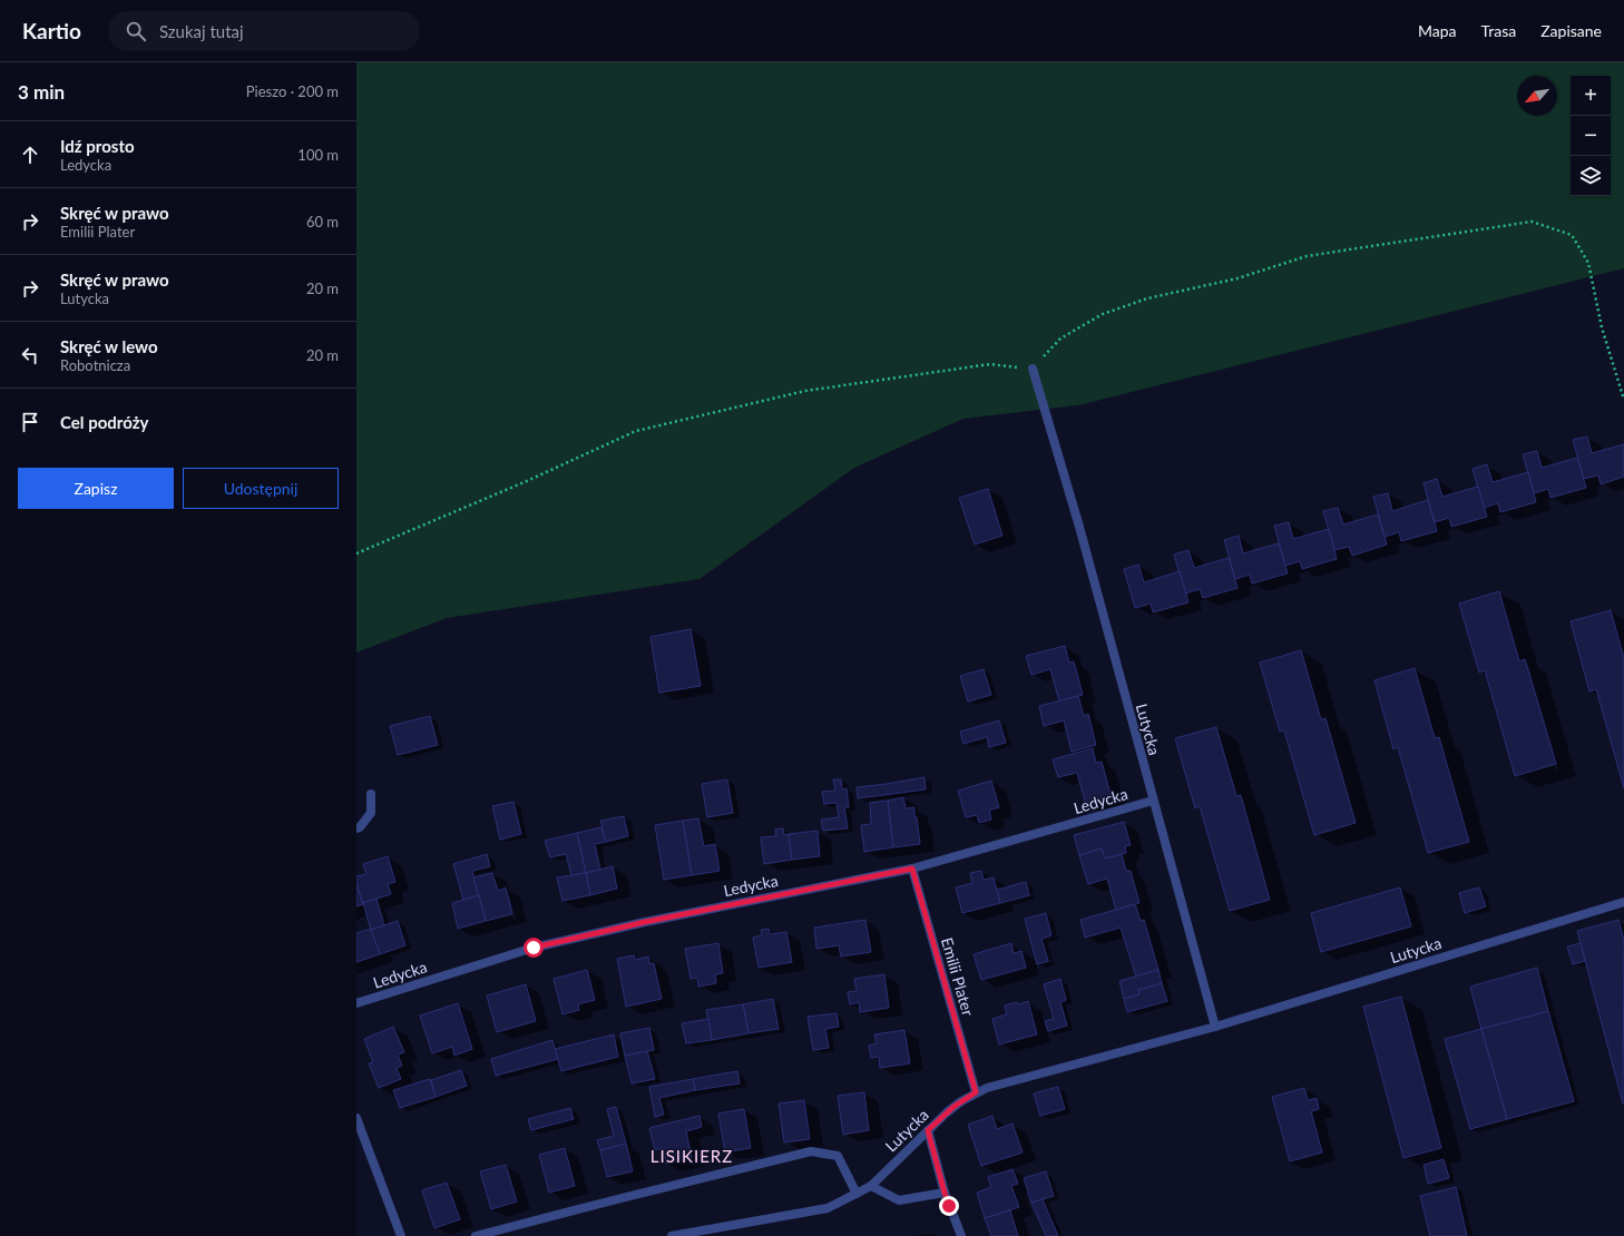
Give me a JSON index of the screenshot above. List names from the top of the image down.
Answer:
{
  "streets": {
    "street": ["Lutycka", "Ledycka", "Emilii Plater"]
  },
  "crossings": [
    ["Lutycka", "Ledycka"],
    ["Lutycka", "Emilii Plater"],
    ["Ledycka", "Emilii Plater"]
  ],
  "districts": ["LISIKIERZ"],
  "north": "bottom left",
  "page": {
    "header": "Kartio",
    "search": "Szukaj tutaj",
    "nav": ["Mapa", "Trasa", "Zapisane"],
    "heading": ["3 min", "Pieszo · 200 m"],
    "map_buttons": ["+", "−"],
    "list": [
      ["Idź prosto", "Ledycka", "100 m"],
      ["Skręć w prawo", "Emilii Plater", "60 m"],
      ["Skręć w prawo", "Lutycka", "20 m"],
      ["Skręć w lewo", "Robotnicza", "20 m"],
      "Cel podróży"
    ],
    "buttons": ["Zapisz", "Udostępnij"]
  }
}
